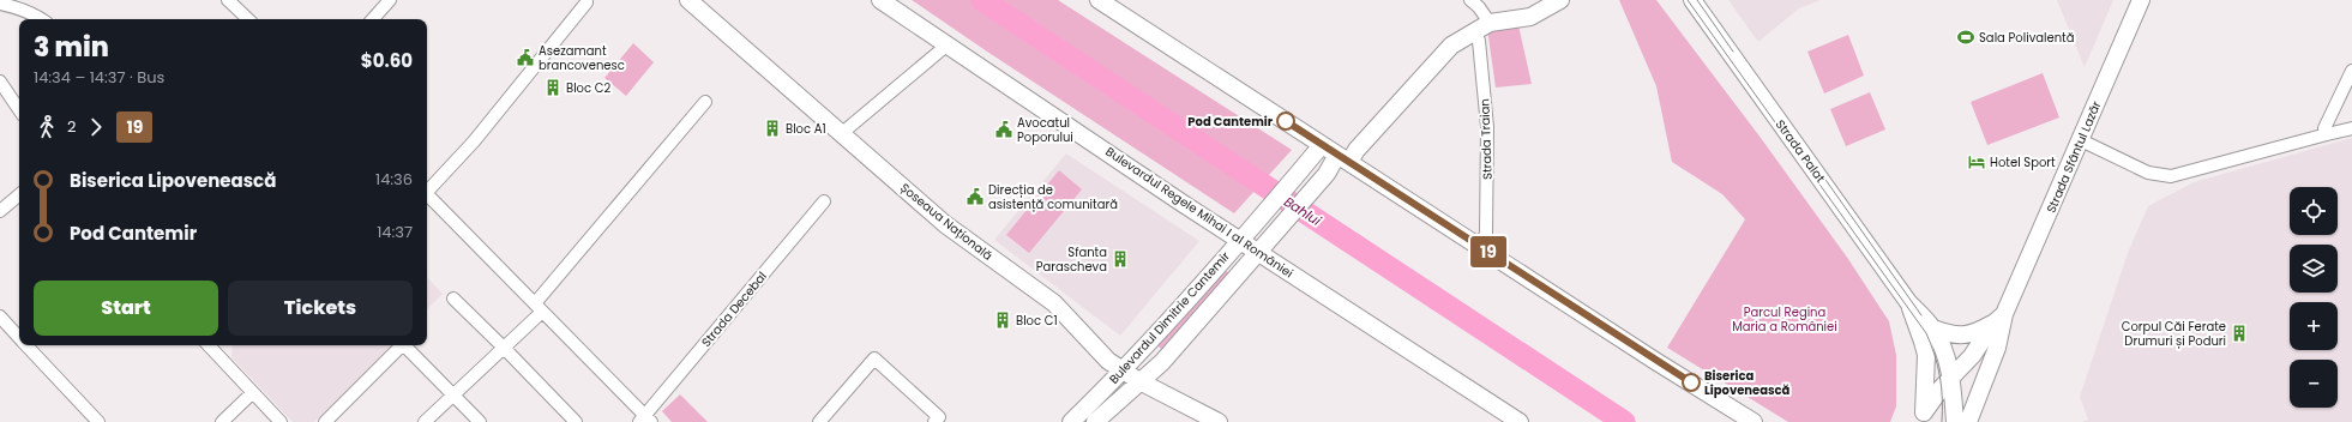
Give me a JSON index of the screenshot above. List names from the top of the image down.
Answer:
{
  "streets": {
    "main road": [
      "Strada Palat",
      "Strada Sfântul Lazăr",
      "Bulevardul Regele Mihai I al României",
      "Șoseaua Națională",
      "Bulevardul Dimitrie Cantemir"
    ],
    "street": ["Strada Traian", "Strada Decebal"]
  },
  "crossings": [
    ["Strada Traian", "Bulevardul Dimitrie Cantemir"],
    ["Strada Palat", "Strada Sfântul Lazăr"],
    ["Bulevardul Regele Mihai I al României", "Bulevardul Dimitrie Cantemir"],
    ["Șoseaua Națională", "Bulevardul Dimitrie Cantemir"]
  ],
  "water": ["Bahlui"],
  "parks": ["Parcul Regina Maria a României"],
  "places": {
    "sports": ["Sala Polivalentă"],
    "public building": ["Asezamant brancovenesc", "Avocatul Poporului", "Direcția de asistență comunitară"],
    "building": [
      "Bloc C2",
      "Bloc A1",
      "Sfanta Parascheva",
      "Bloc C1",
      "Corpul Căi Ferate Drumuri și Poduri"
    ],
    "other": ["Pod Cantemir", "Biserica Lipovenească"],
    "hotel": ["Hotel Sport"]
  },
  "lines": ["bus line 19"],
  "page": {
    "on_map": "19",
    "heading": ["3 min", "14:34 – 14:37 · Bus", "$0.60"],
    "legs": ["2", "19"],
    "list": [
      {
        "name": "Biserica Lipovenească",
        "value": "14:36"
      },
      {
        "name": "Pod Cantemir",
        "value": "14:37"
      }
    ],
    "map_buttons": ["+", "−"],
    "buttons": ["Start", "Tickets"]
  }
}
